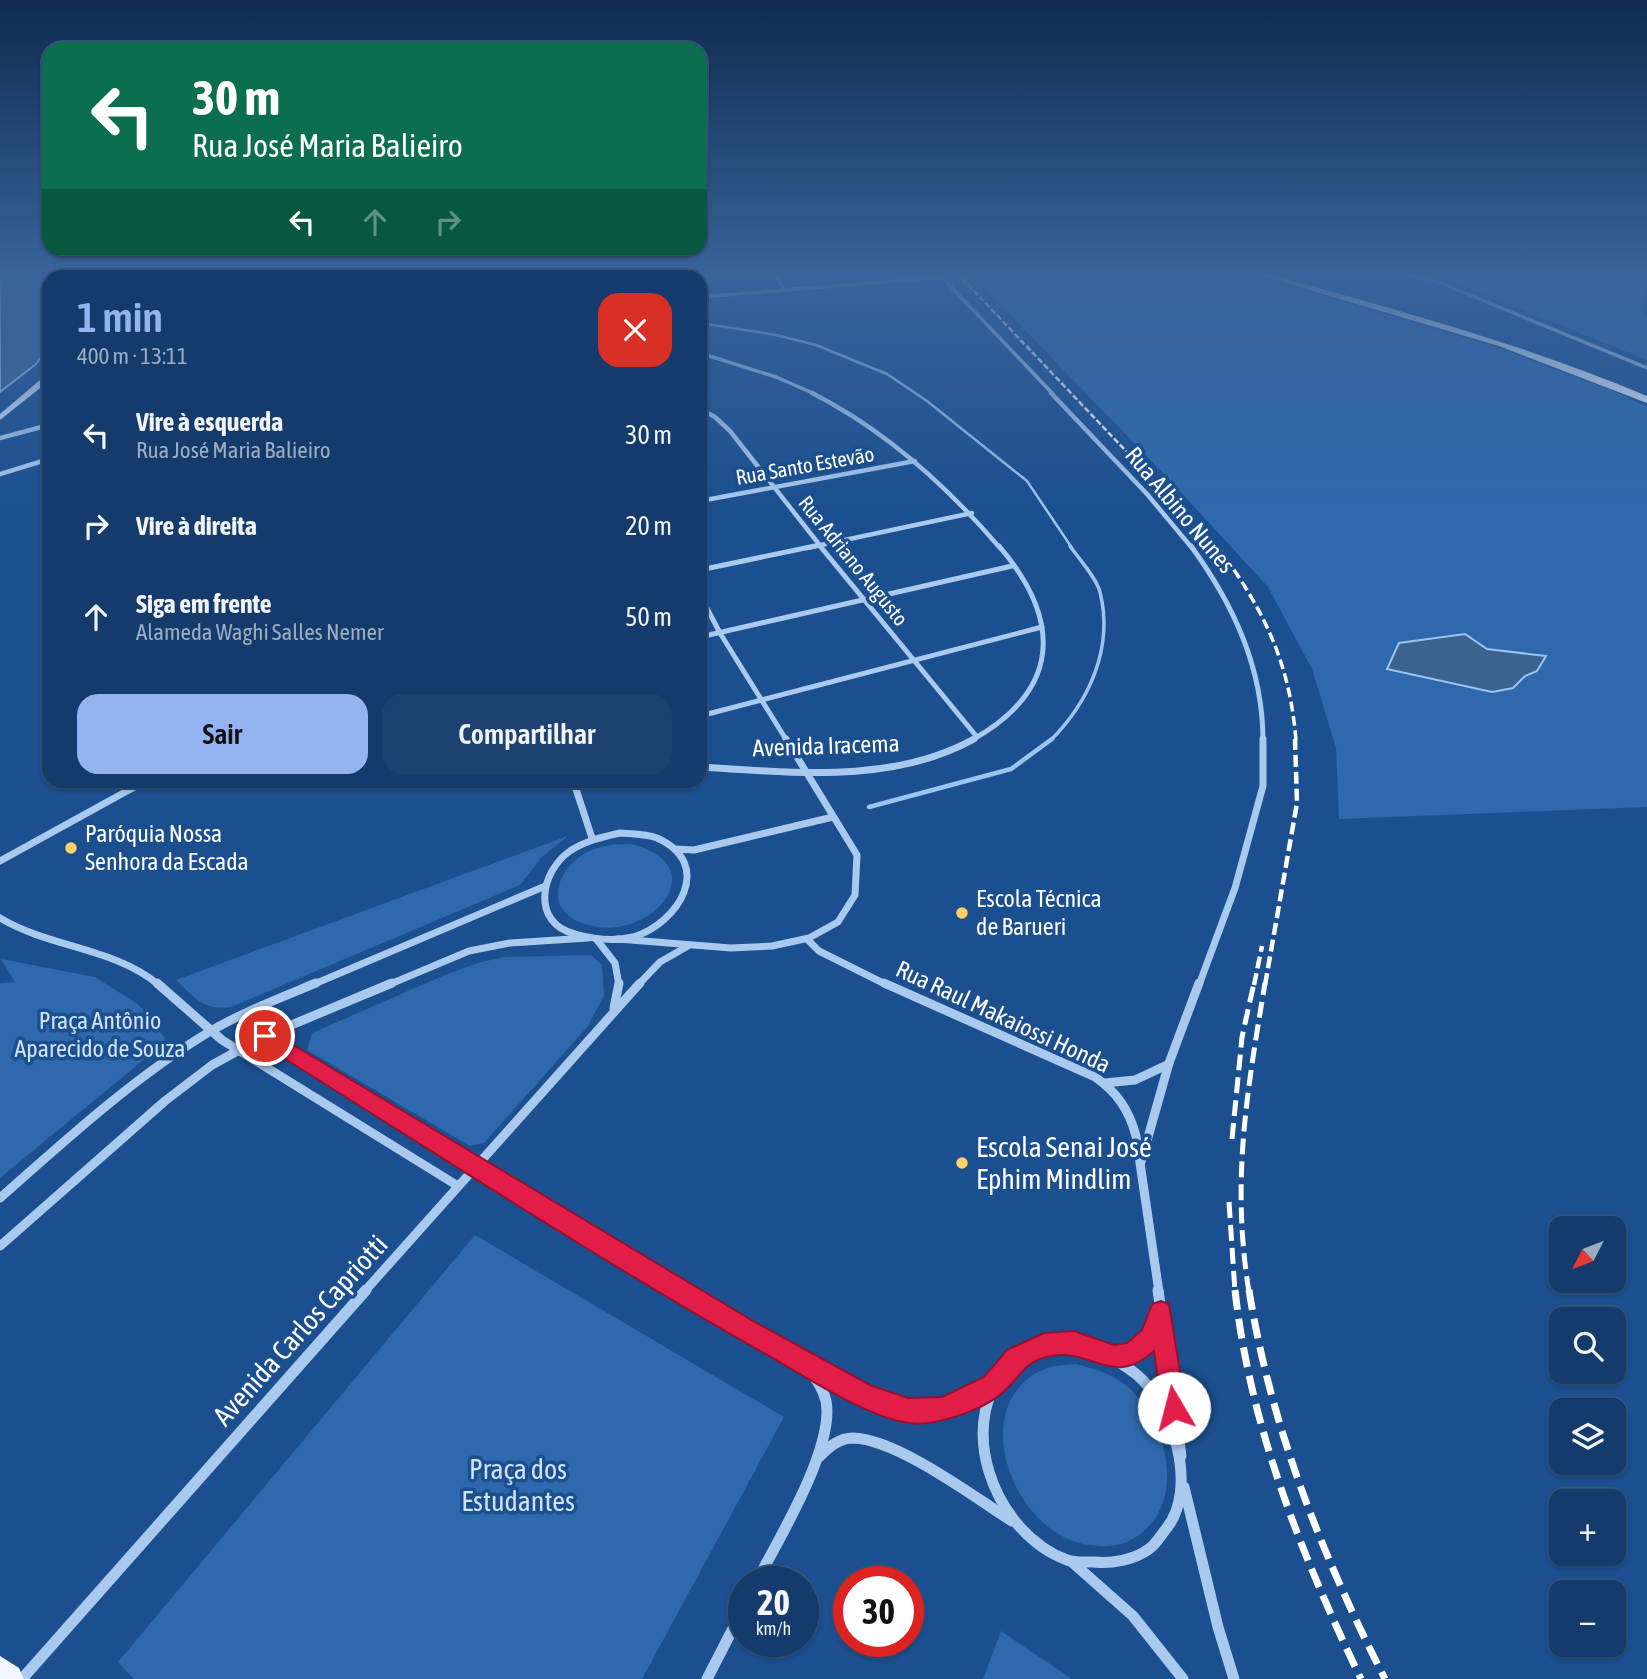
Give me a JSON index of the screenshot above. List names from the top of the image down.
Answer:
{
  "streets": {
    "street": [
      "Rua Santo Estevão",
      "Rua Albino Nunes",
      "Rua Adriano Augusto",
      "Avenida Iracema",
      "Rua Raul Makaiossi Honda",
      "Avenida Carlos Capriotti"
    ]
  },
  "crossings": [
    ["Rua Santo Estevão", "Rua Adriano Augusto"],
    ["Rua Santo Estevão", "Avenida Iracema"],
    ["Rua Albino Nunes", "Rua Raul Makaiossi Honda"],
    ["Rua Adriano Augusto", "Avenida Iracema"]
  ],
  "parks": ["Praça Antônio Aparecido de Souza", "Praça dos Estudantes"],
  "places": ["Paróquia Nossa Senhora da Escada", "Escola Técnica de Barueri", "Escola Senai José Ephim Mindlim"],
  "north": "bottom left",
  "page": {
    "turn": ["30 m", "Rua José Maria Balieiro"],
    "heading": ["1 min", "400 m · 13:11"],
    "list": [
      {
        "name": "Vire à esquerda",
        "note": "Rua José Maria Balieiro",
        "value": "30 m"
      },
      {
        "name": "Vire à direita",
        "value": "20 m"
      },
      {
        "name": "Siga em frente",
        "note": "Alameda Waghi Salles Nemer",
        "value": "50 m"
      }
    ],
    "buttons": ["Sair", "Compartilhar"],
    "map_buttons": ["+", "−"],
    "speed": "20 km/h",
    "limit": "30"
  }
}
